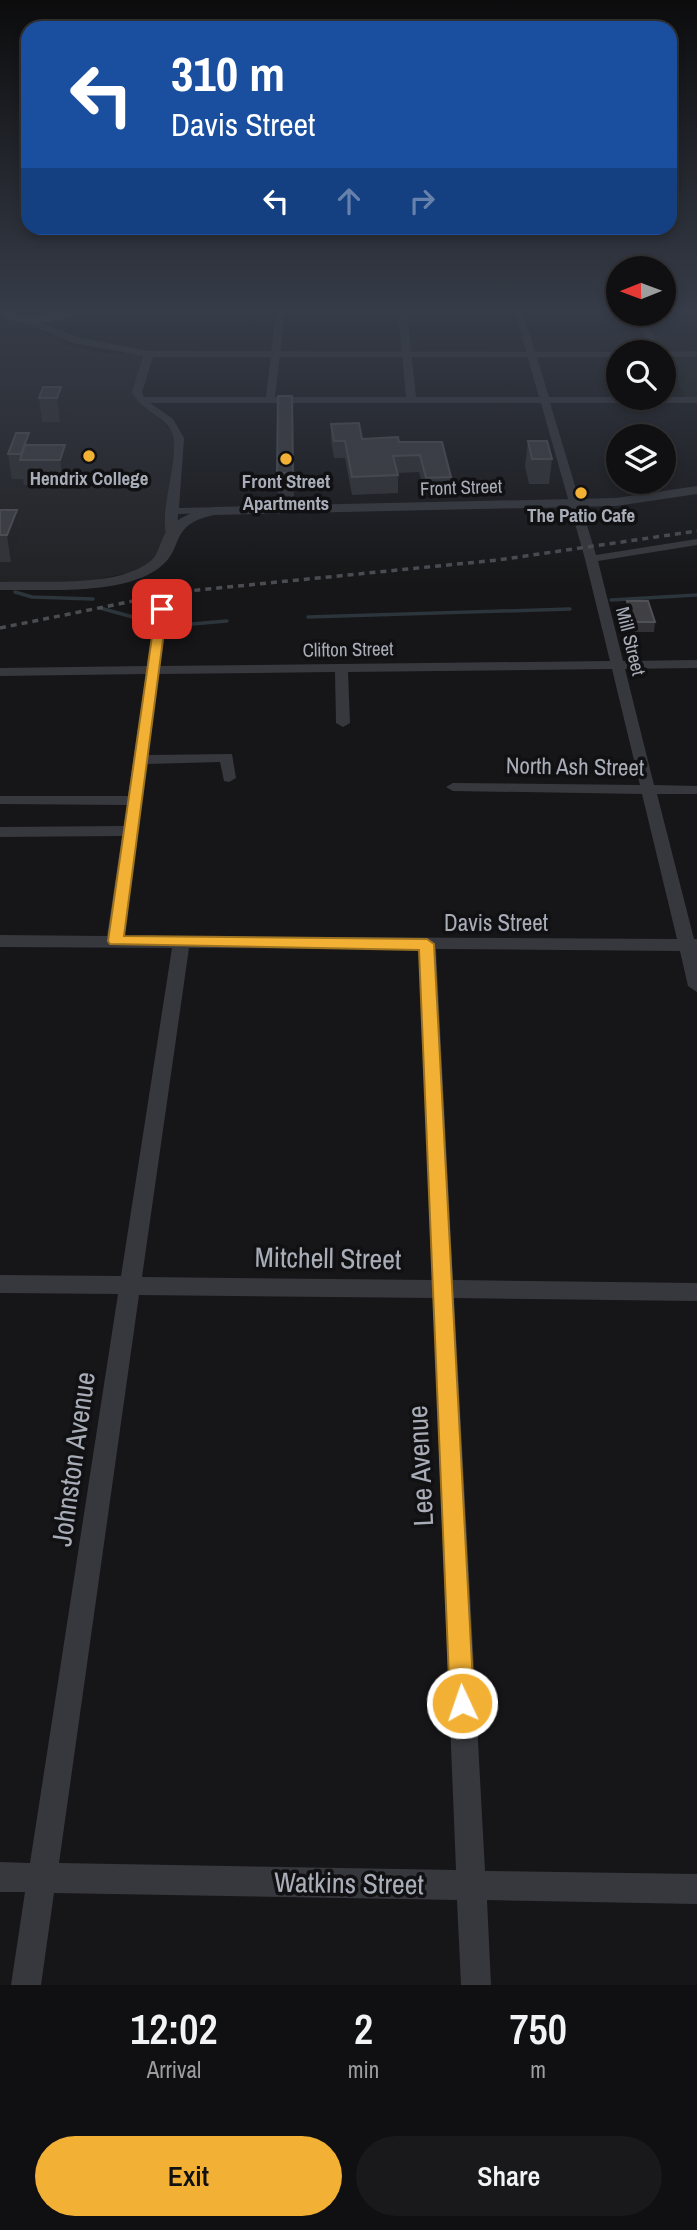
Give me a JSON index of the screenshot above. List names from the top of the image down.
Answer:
{
  "streets": {
    "street": [
      "Front Street",
      "Mill Street",
      "Clifton Street",
      "North Ash Street",
      "Davis Street",
      "Mitchell Street",
      "Johnston Avenue",
      "Lee Avenue",
      "Watkins Street"
    ]
  },
  "crossings": [
    ["Front Street", "Mill Street"],
    ["Mill Street", "Clifton Street"],
    ["Mill Street", "North Ash Street"],
    ["Mill Street", "Davis Street"],
    ["Davis Street", "Johnston Avenue"],
    ["Davis Street", "Lee Avenue"],
    ["Mitchell Street", "Johnston Avenue"],
    ["Mitchell Street", "Lee Avenue"],
    ["Johnston Avenue", "Watkins Street"],
    ["Lee Avenue", "Watkins Street"]
  ],
  "places": ["Hendrix College", "Front Street Apartments", "The Patio Cafe"],
  "north": "left",
  "page": {
    "turn": ["310 m", "Davis Street"],
    "eta": [
      "12:02",
      "Arrival",
      "2",
      "min",
      "750",
      "m"
    ],
    "buttons": ["Exit", "Share"]
  }
}
